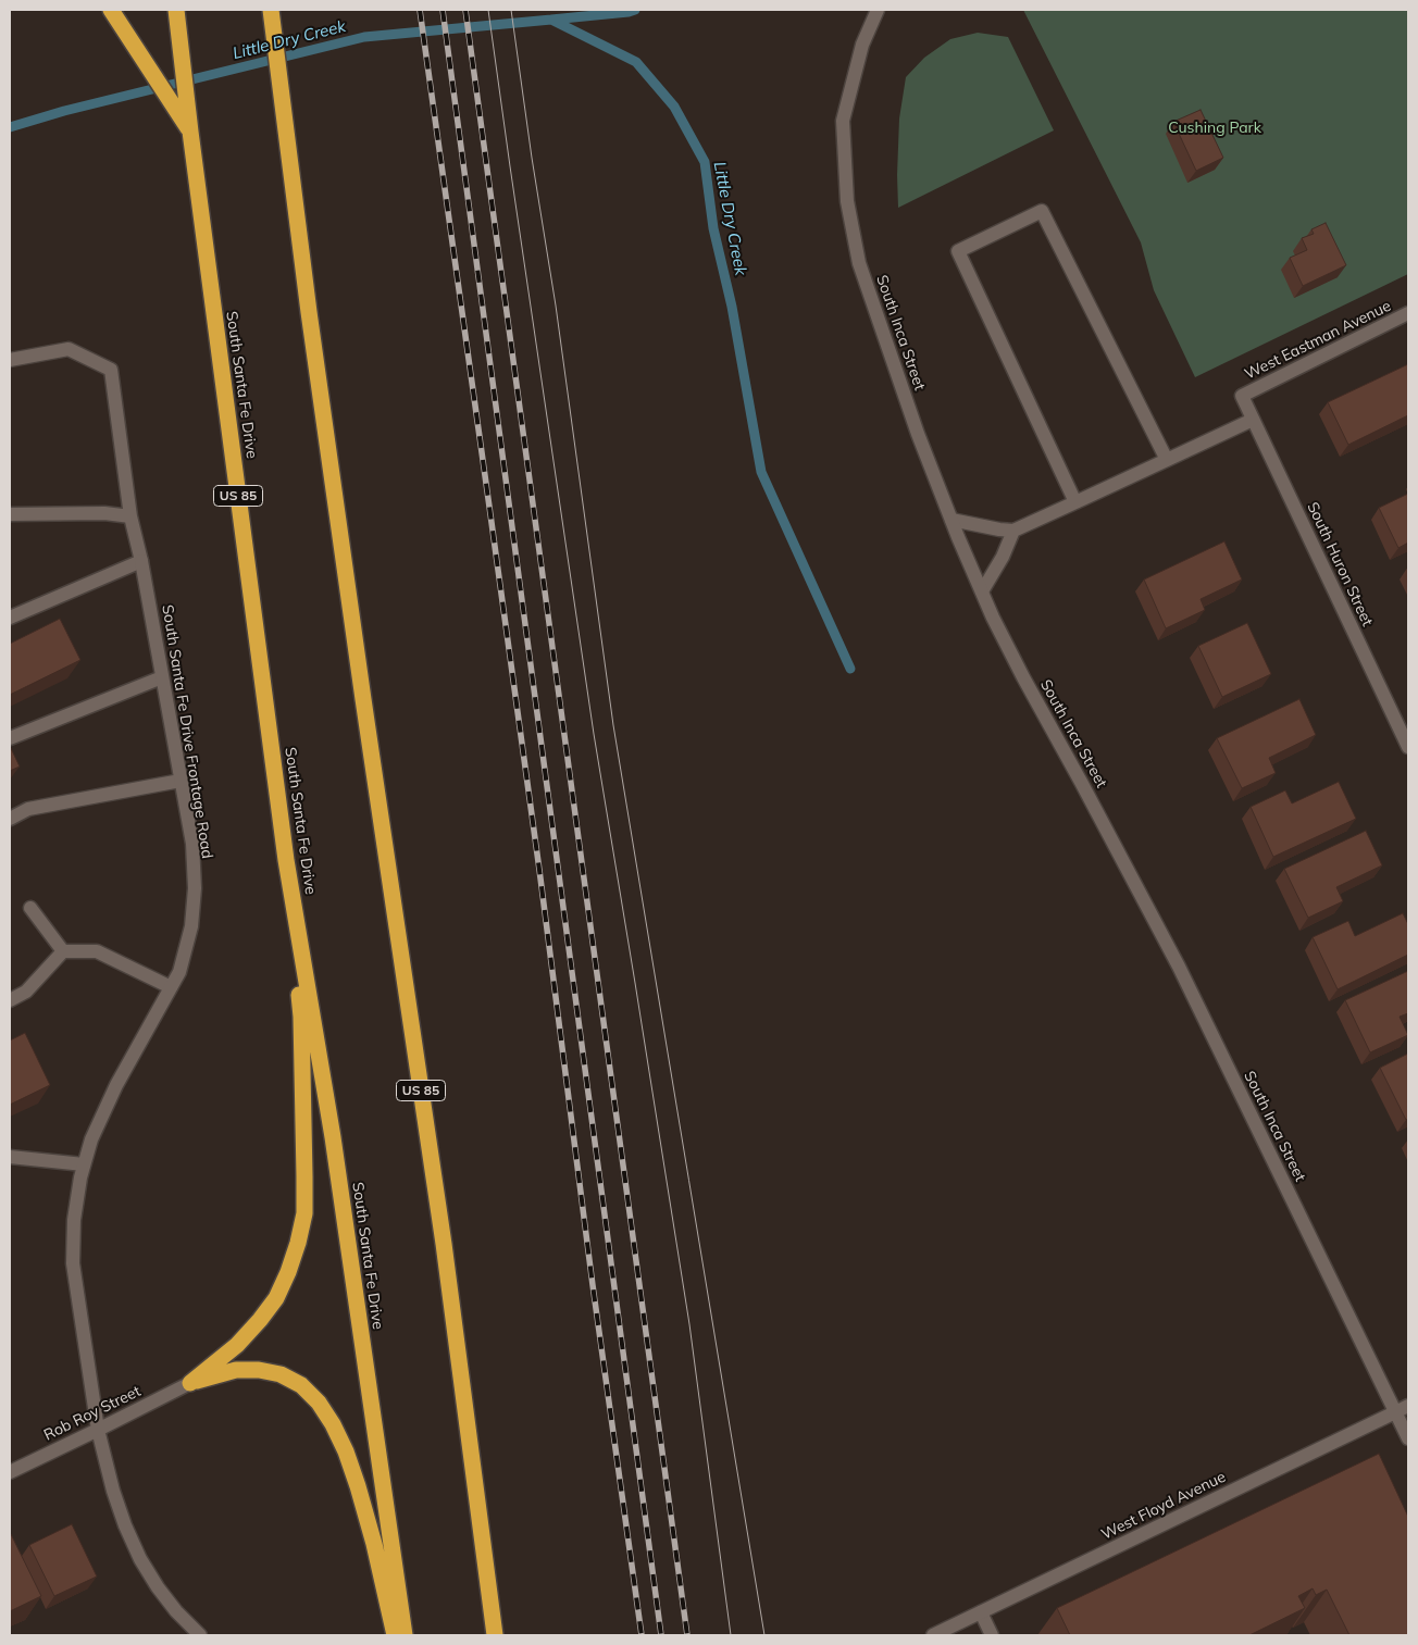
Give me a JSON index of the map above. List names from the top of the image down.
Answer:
{
  "streets": {
    "highway": ["South Santa Fe Drive", "US 85"],
    "street": [
      "South Inca Street",
      "West Eastman Avenue",
      "South Huron Street",
      "South Santa Fe Drive Frontage Road",
      "Rob Roy Street",
      "West Floyd Avenue"
    ]
  },
  "crossings": [
    ["South Inca Street", "West Floyd Avenue"],
    ["West Eastman Avenue", "South Huron Street"],
    ["South Santa Fe Drive Frontage Road", "Rob Roy Street"]
  ],
  "water": ["Little Dry Creek"],
  "parks": ["Cushing Park"]
}
